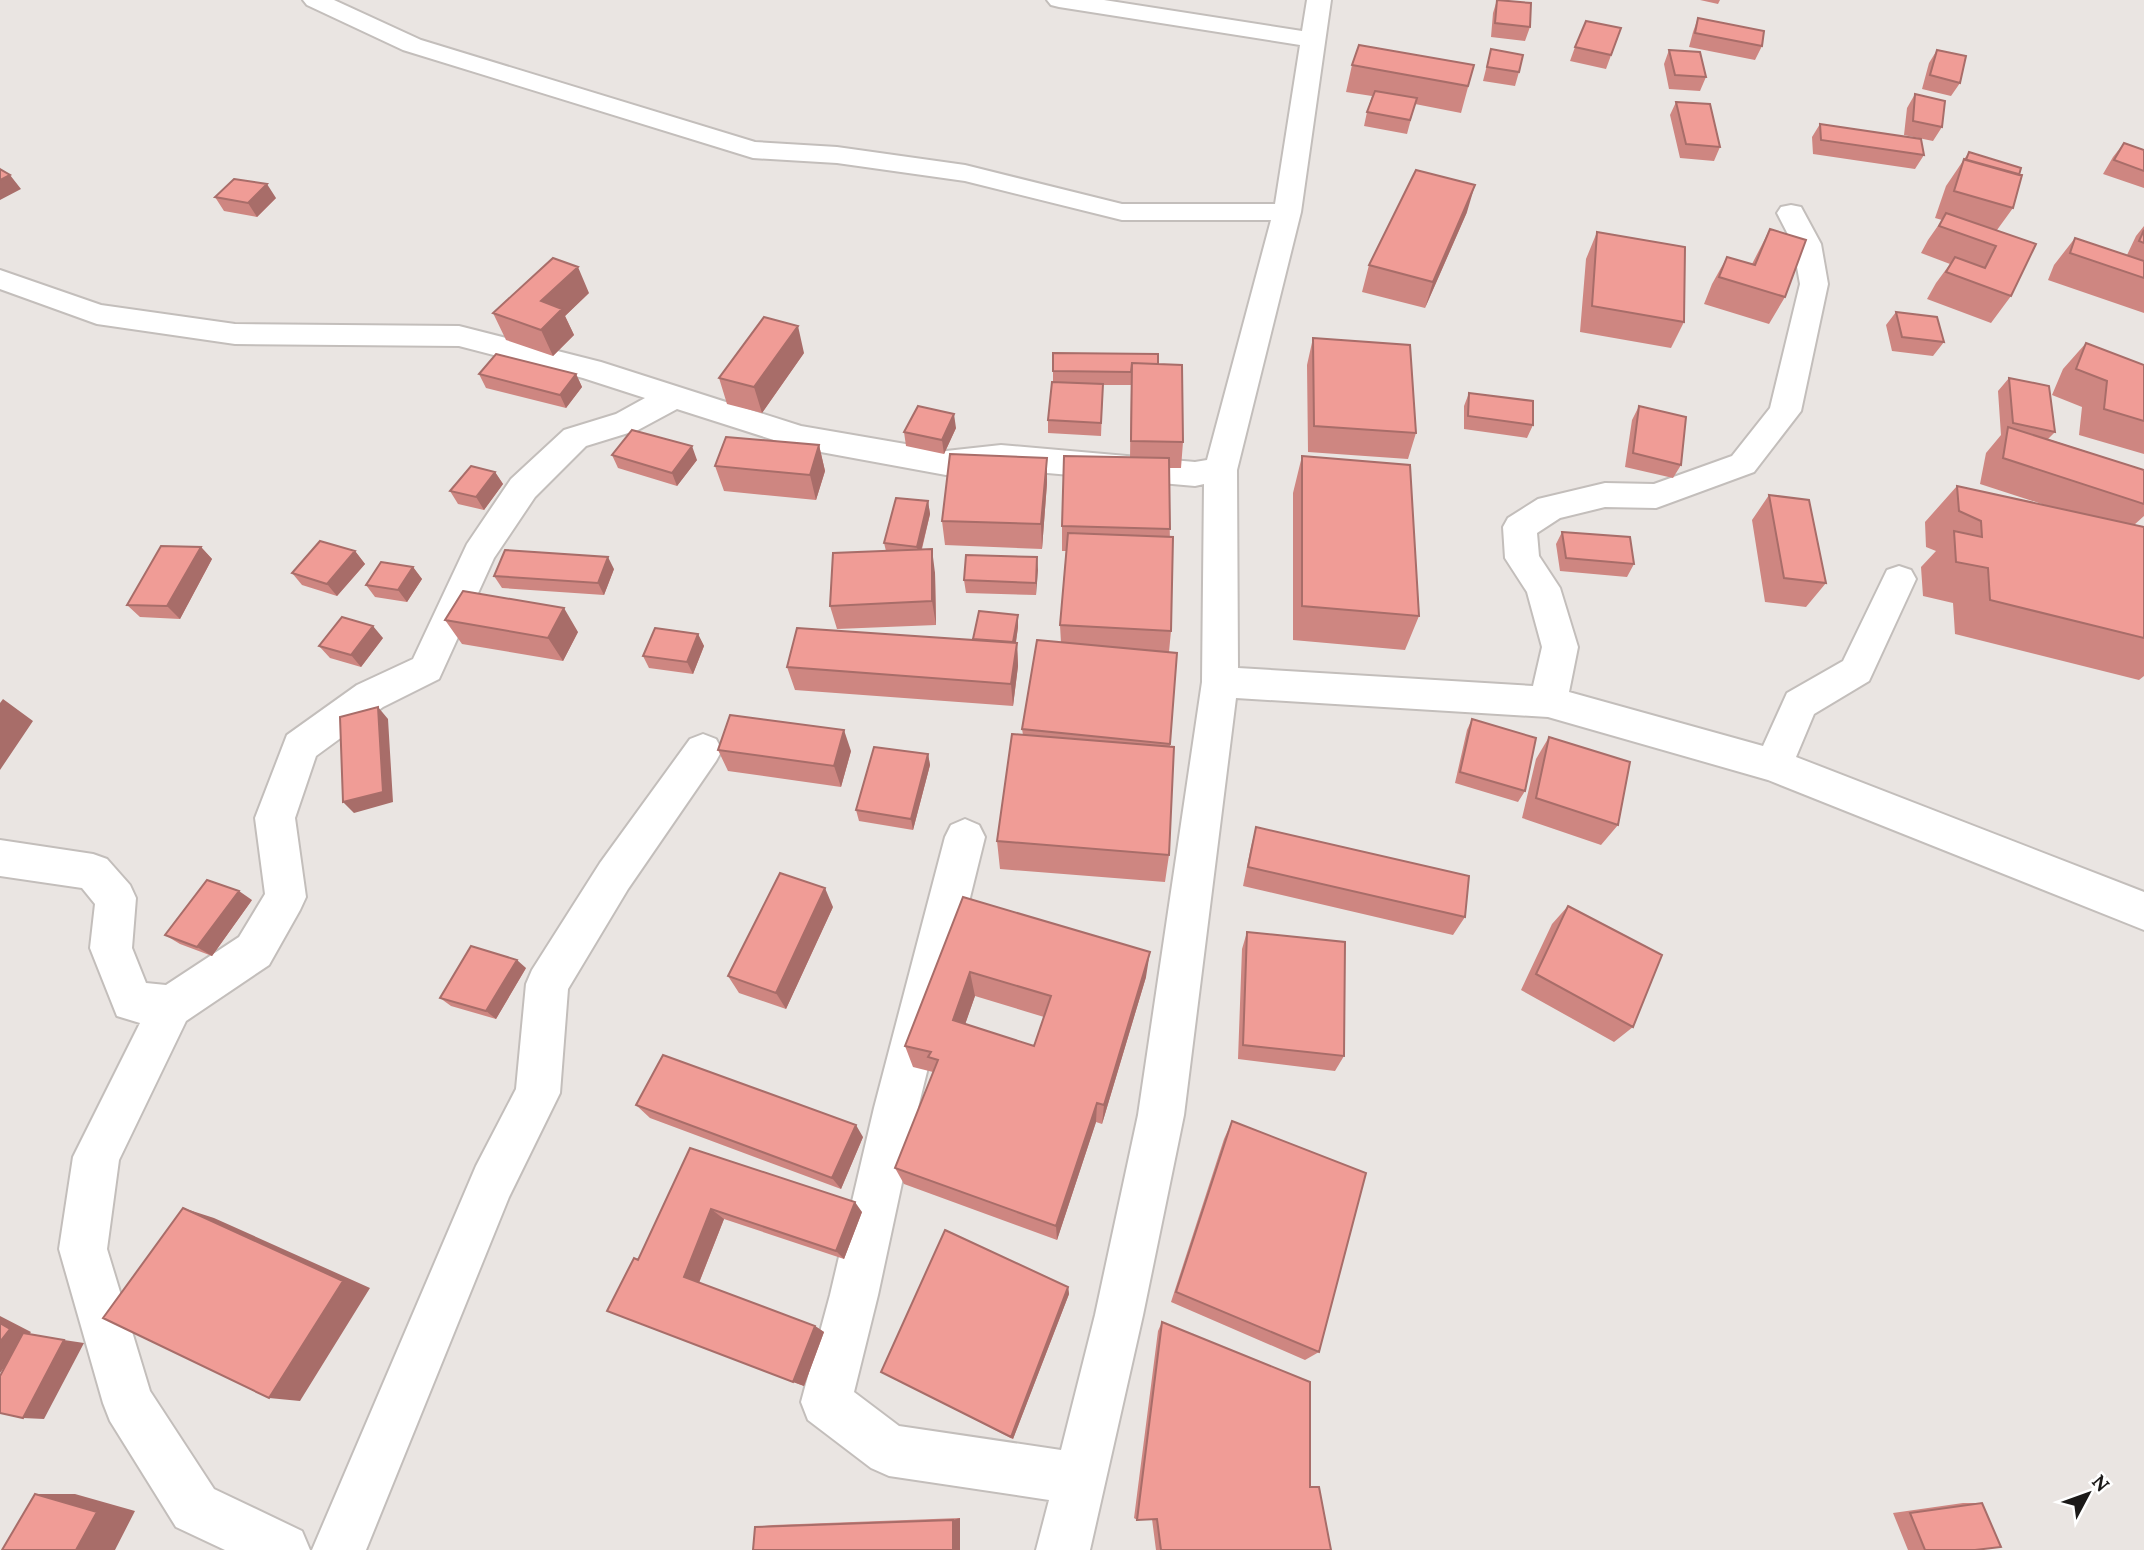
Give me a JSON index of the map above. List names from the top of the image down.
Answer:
{
  "north": "top right"
}
